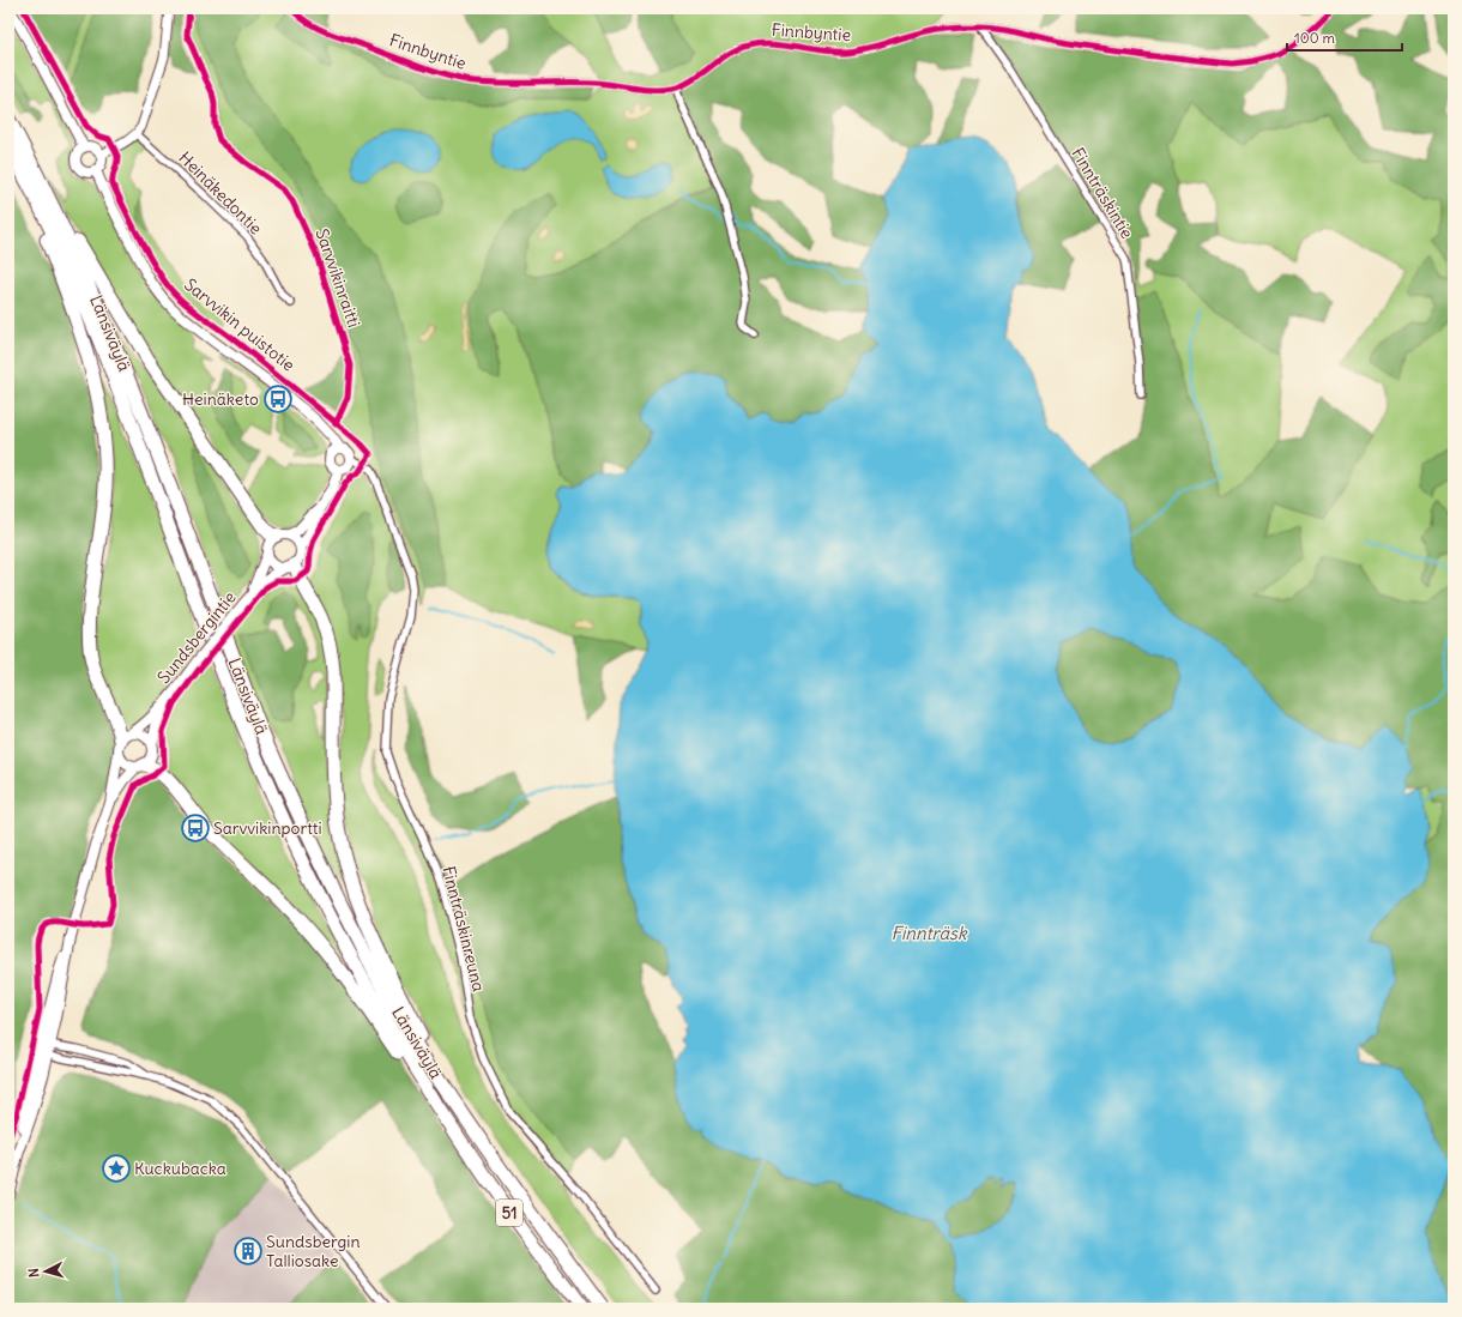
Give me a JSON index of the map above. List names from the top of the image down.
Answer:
{
  "streets": {
    "highway": ["Länsiväylä", "51"],
    "main road": ["Sarvvikin puistotie", "Sundsbergintie"],
    "street": [
      "Finnbyntie",
      "Heinäkedontie",
      "Finnträskintie",
      "Finnträskinreuna"
    ],
    "cycle path": ["Sarvvikinraitti"]
  },
  "crossings": [
    ["Finnbyntie", "Finnträskintie"],
    ["Sarvvikin puistotie", "Finnträskinreuna"]
  ],
  "water": ["Finnträsk"],
  "places": {
    "bus stop": ["Heinäketo", "Sarvvikinportti"],
    "place": ["Kuckubacka"],
    "building": ["Sundsbergin Talliosake"]
  },
  "scale_bar": "100 m",
  "north": "left"
}
